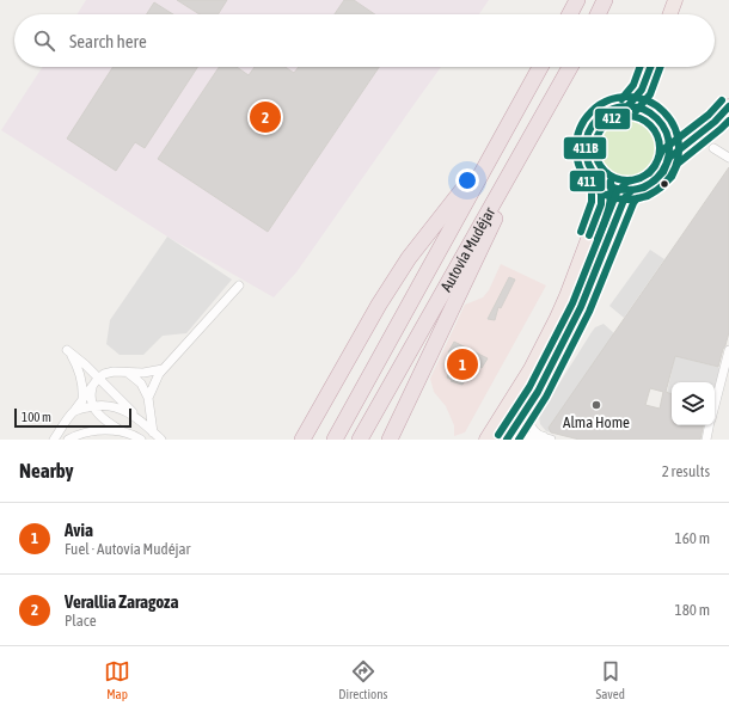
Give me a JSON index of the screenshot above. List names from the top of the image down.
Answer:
{
  "streets": {
    "highway": ["Autovía Mudéjar"]
  },
  "places": ["Alma Home"],
  "lines": ["transit line 411B", "transit line 411", "transit line 412"],
  "scale_bar": "100 m",
  "page": {
    "search": "Search here",
    "pins": ["2", "1"],
    "scale": "100 m",
    "heading": ["Nearby", "2 results"],
    "list": [
      {
        "mark": "1",
        "name": "Avia",
        "note": "Fuel · Autovía Mudéjar",
        "value": "160 m"
      },
      {
        "mark": "2",
        "name": "Verallia Zaragoza",
        "note": "Place",
        "value": "180 m"
      }
    ],
    "nav": ["Map", "Directions", "Saved"]
  }
}
